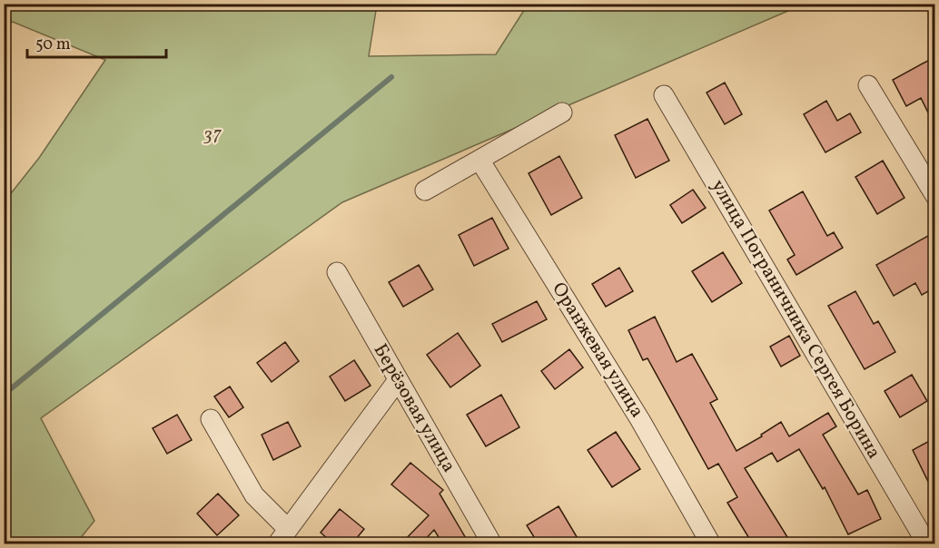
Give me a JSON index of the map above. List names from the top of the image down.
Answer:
{
  "streets": {
    "street": ["улица Пограничника Сергея Борина", "Оранжевая улица", "Берёзовая улица"]
  },
  "parks": ["37"],
  "scale_bar": "50 m"
}
